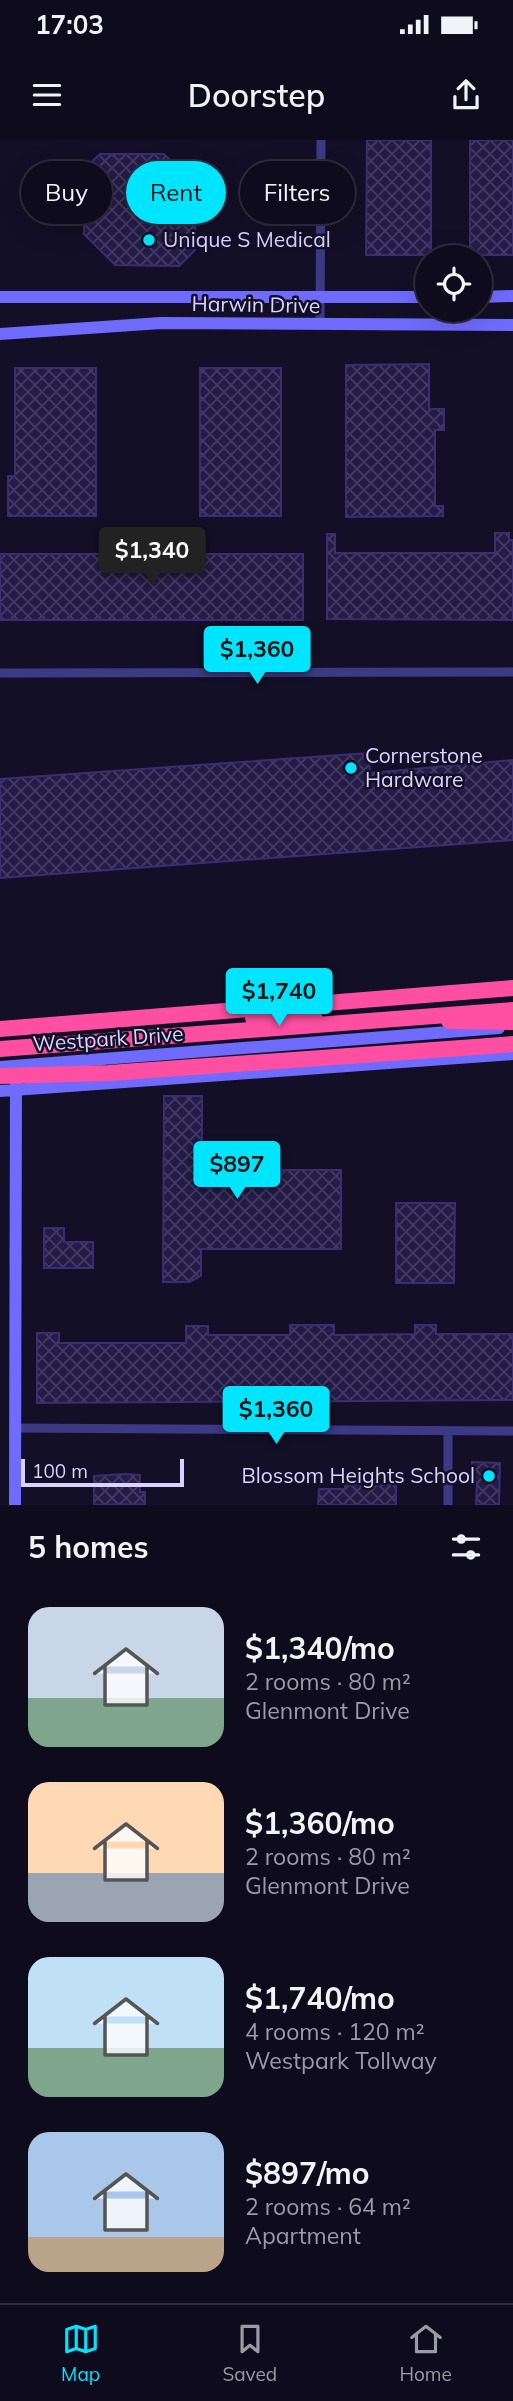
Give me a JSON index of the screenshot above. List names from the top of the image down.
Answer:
{
  "streets": {
    "main road": ["Harwin Drive", "Westpark Drive"]
  },
  "places": ["Unique S Medical", "Cornerstone Hardware", "Blossom Heights School"],
  "scale_bar": "100 m",
  "page": {
    "status": "17:03",
    "header": "Doorstep",
    "chip": ["Buy", "Rent", "Filters"],
    "price": [
      "$1,340",
      "$1,360",
      "$1,740",
      "$897",
      "$1,360"
    ],
    "scale": "100 m",
    "heading": "5 homes",
    "list": [
      {
        "name": "$1,340/mo",
        "note": "2 rooms · 80 m² · Glenmont Drive"
      },
      {
        "name": "$1,360/mo",
        "note": "2 rooms · 80 m² · Glenmont Drive"
      },
      {
        "name": "$1,740/mo",
        "note": "4 rooms · 120 m² · Westpark Tollway"
      },
      {
        "name": "$897/mo",
        "note": "2 rooms · 64 m² · Apartment"
      }
    ],
    "tabs": ["Map", "Saved", "Home"]
  }
}
